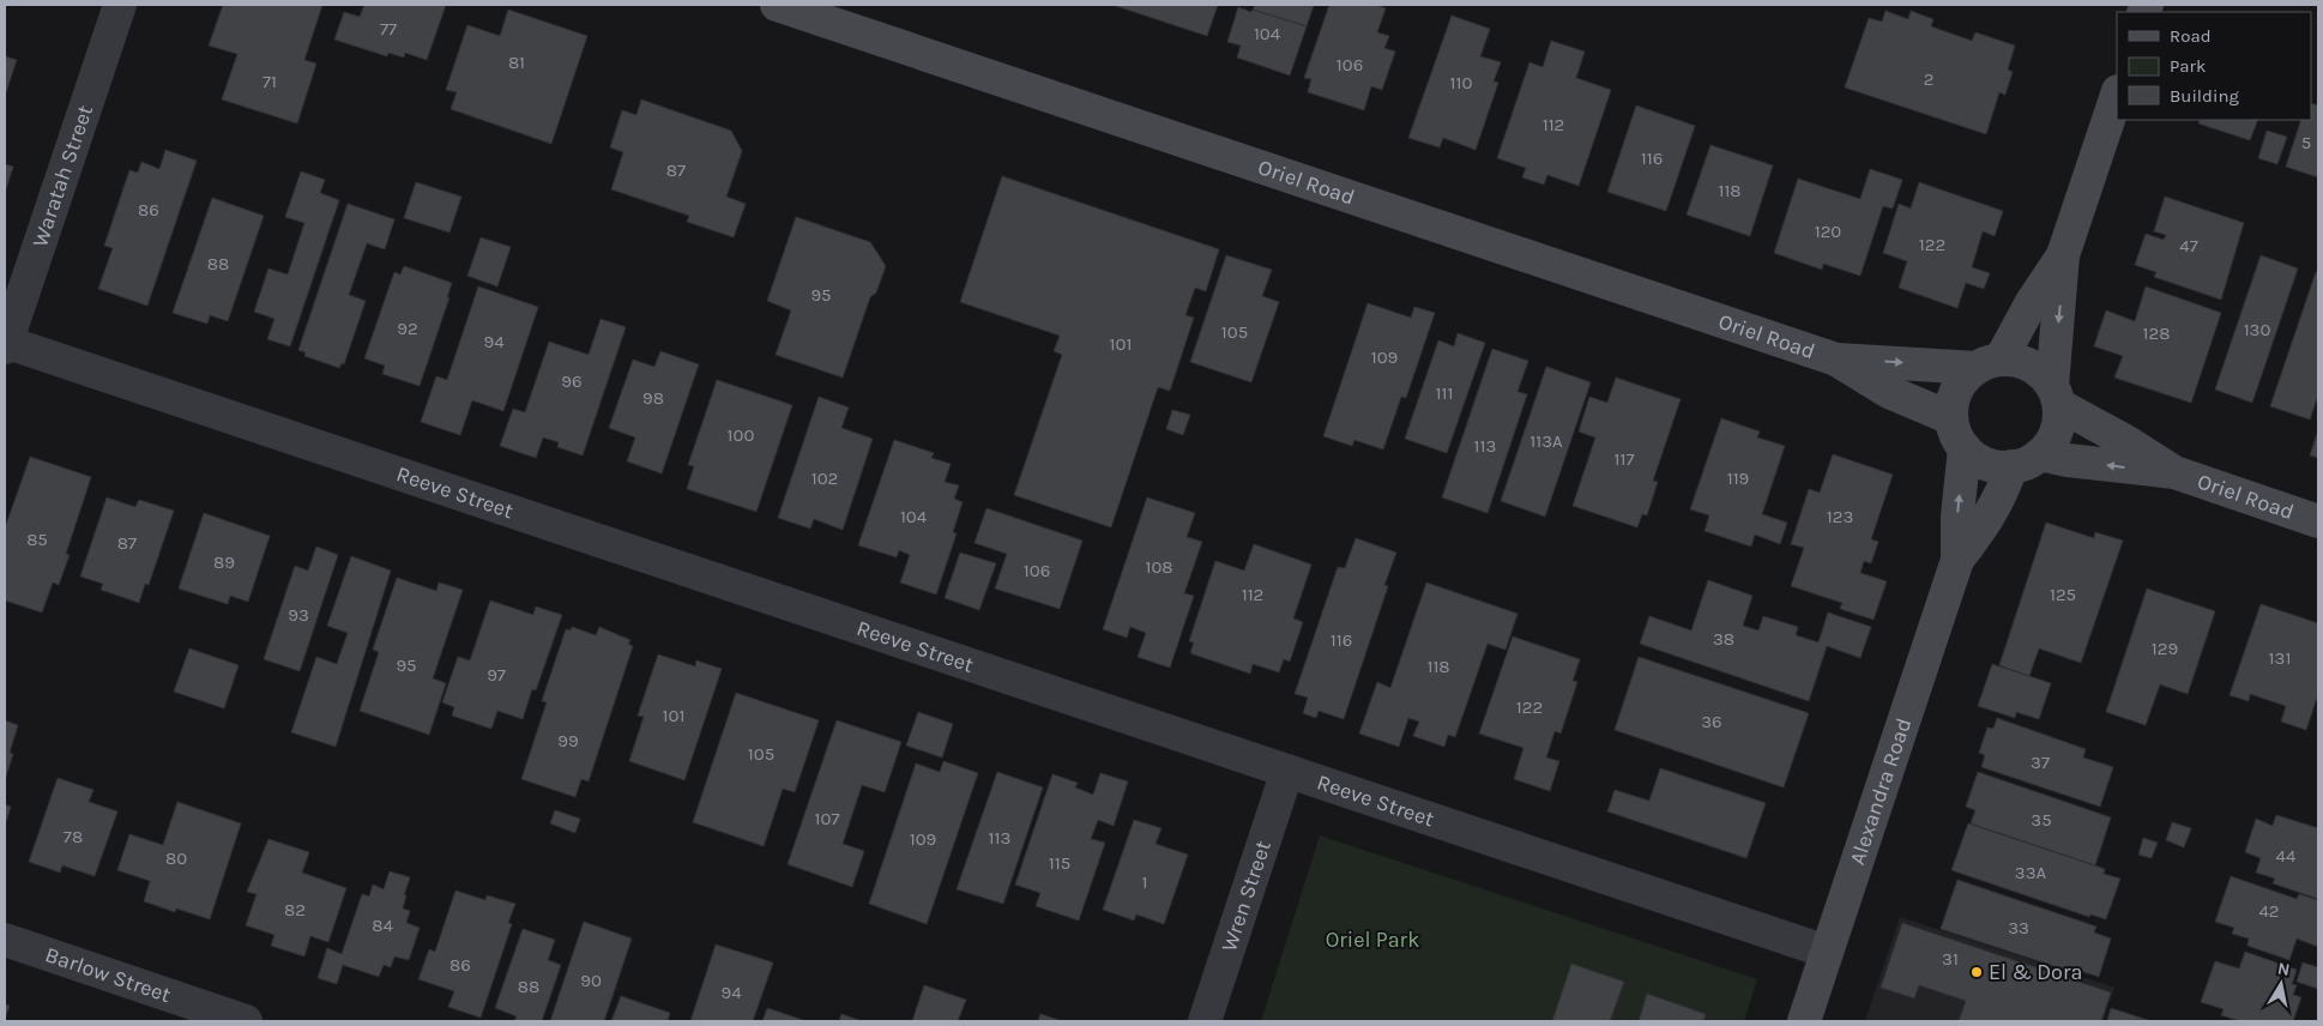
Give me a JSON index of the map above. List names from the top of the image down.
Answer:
{
  "streets": {
    "street": [
      "Waratah Street",
      "Oriel Road",
      "Reeve Street",
      "Alexandra Road",
      "Wren Street",
      "Barlow Street"
    ]
  },
  "crossings": [
    ["Waratah Street", "Reeve Street"],
    ["Oriel Road", "Alexandra Road"],
    ["Reeve Street", "Alexandra Road"],
    ["Reeve Street", "Wren Street"]
  ],
  "parks": ["Oriel Park"],
  "places": ["El & Dora"],
  "house_numbers": [
    "77",
    "104",
    "81",
    "106",
    "2",
    "71",
    "110",
    "112",
    "5",
    "116",
    "87",
    "118",
    "86",
    "120",
    "122",
    "47",
    "88",
    "95",
    "92",
    "130",
    "105",
    "128",
    "94",
    "101",
    "109",
    "96",
    "111",
    "98",
    "100",
    "113A",
    "113",
    "117",
    "102",
    "119",
    "104",
    "123",
    "85",
    "87",
    "89",
    "108",
    "106",
    "112",
    "125",
    "93",
    "38",
    "116",
    "129",
    "131",
    "95",
    "118",
    "97",
    "122",
    "101",
    "36",
    "99",
    "105",
    "37",
    "107",
    "35",
    "78",
    "113",
    "109",
    "44",
    "80",
    "115",
    "33A",
    "1",
    "82",
    "42",
    "84",
    "33",
    "31",
    "86",
    "90",
    "88",
    "94"
  ],
  "legend": ["Road", "Park", "Building"],
  "north": "top"
}
